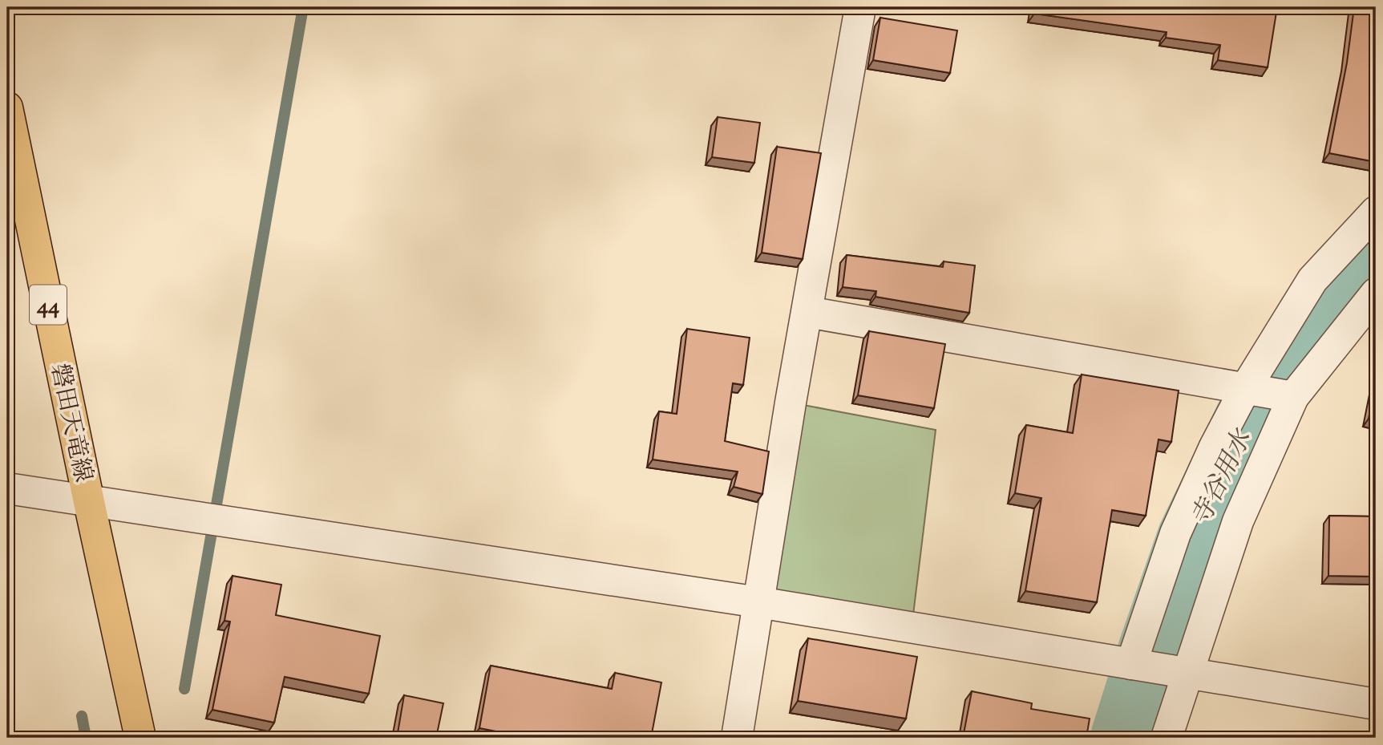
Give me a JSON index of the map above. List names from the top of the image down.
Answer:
{
  "streets": {
    "main road": ["44", "磐田天竜線"]
  },
  "water": ["寺谷用水"]
}
